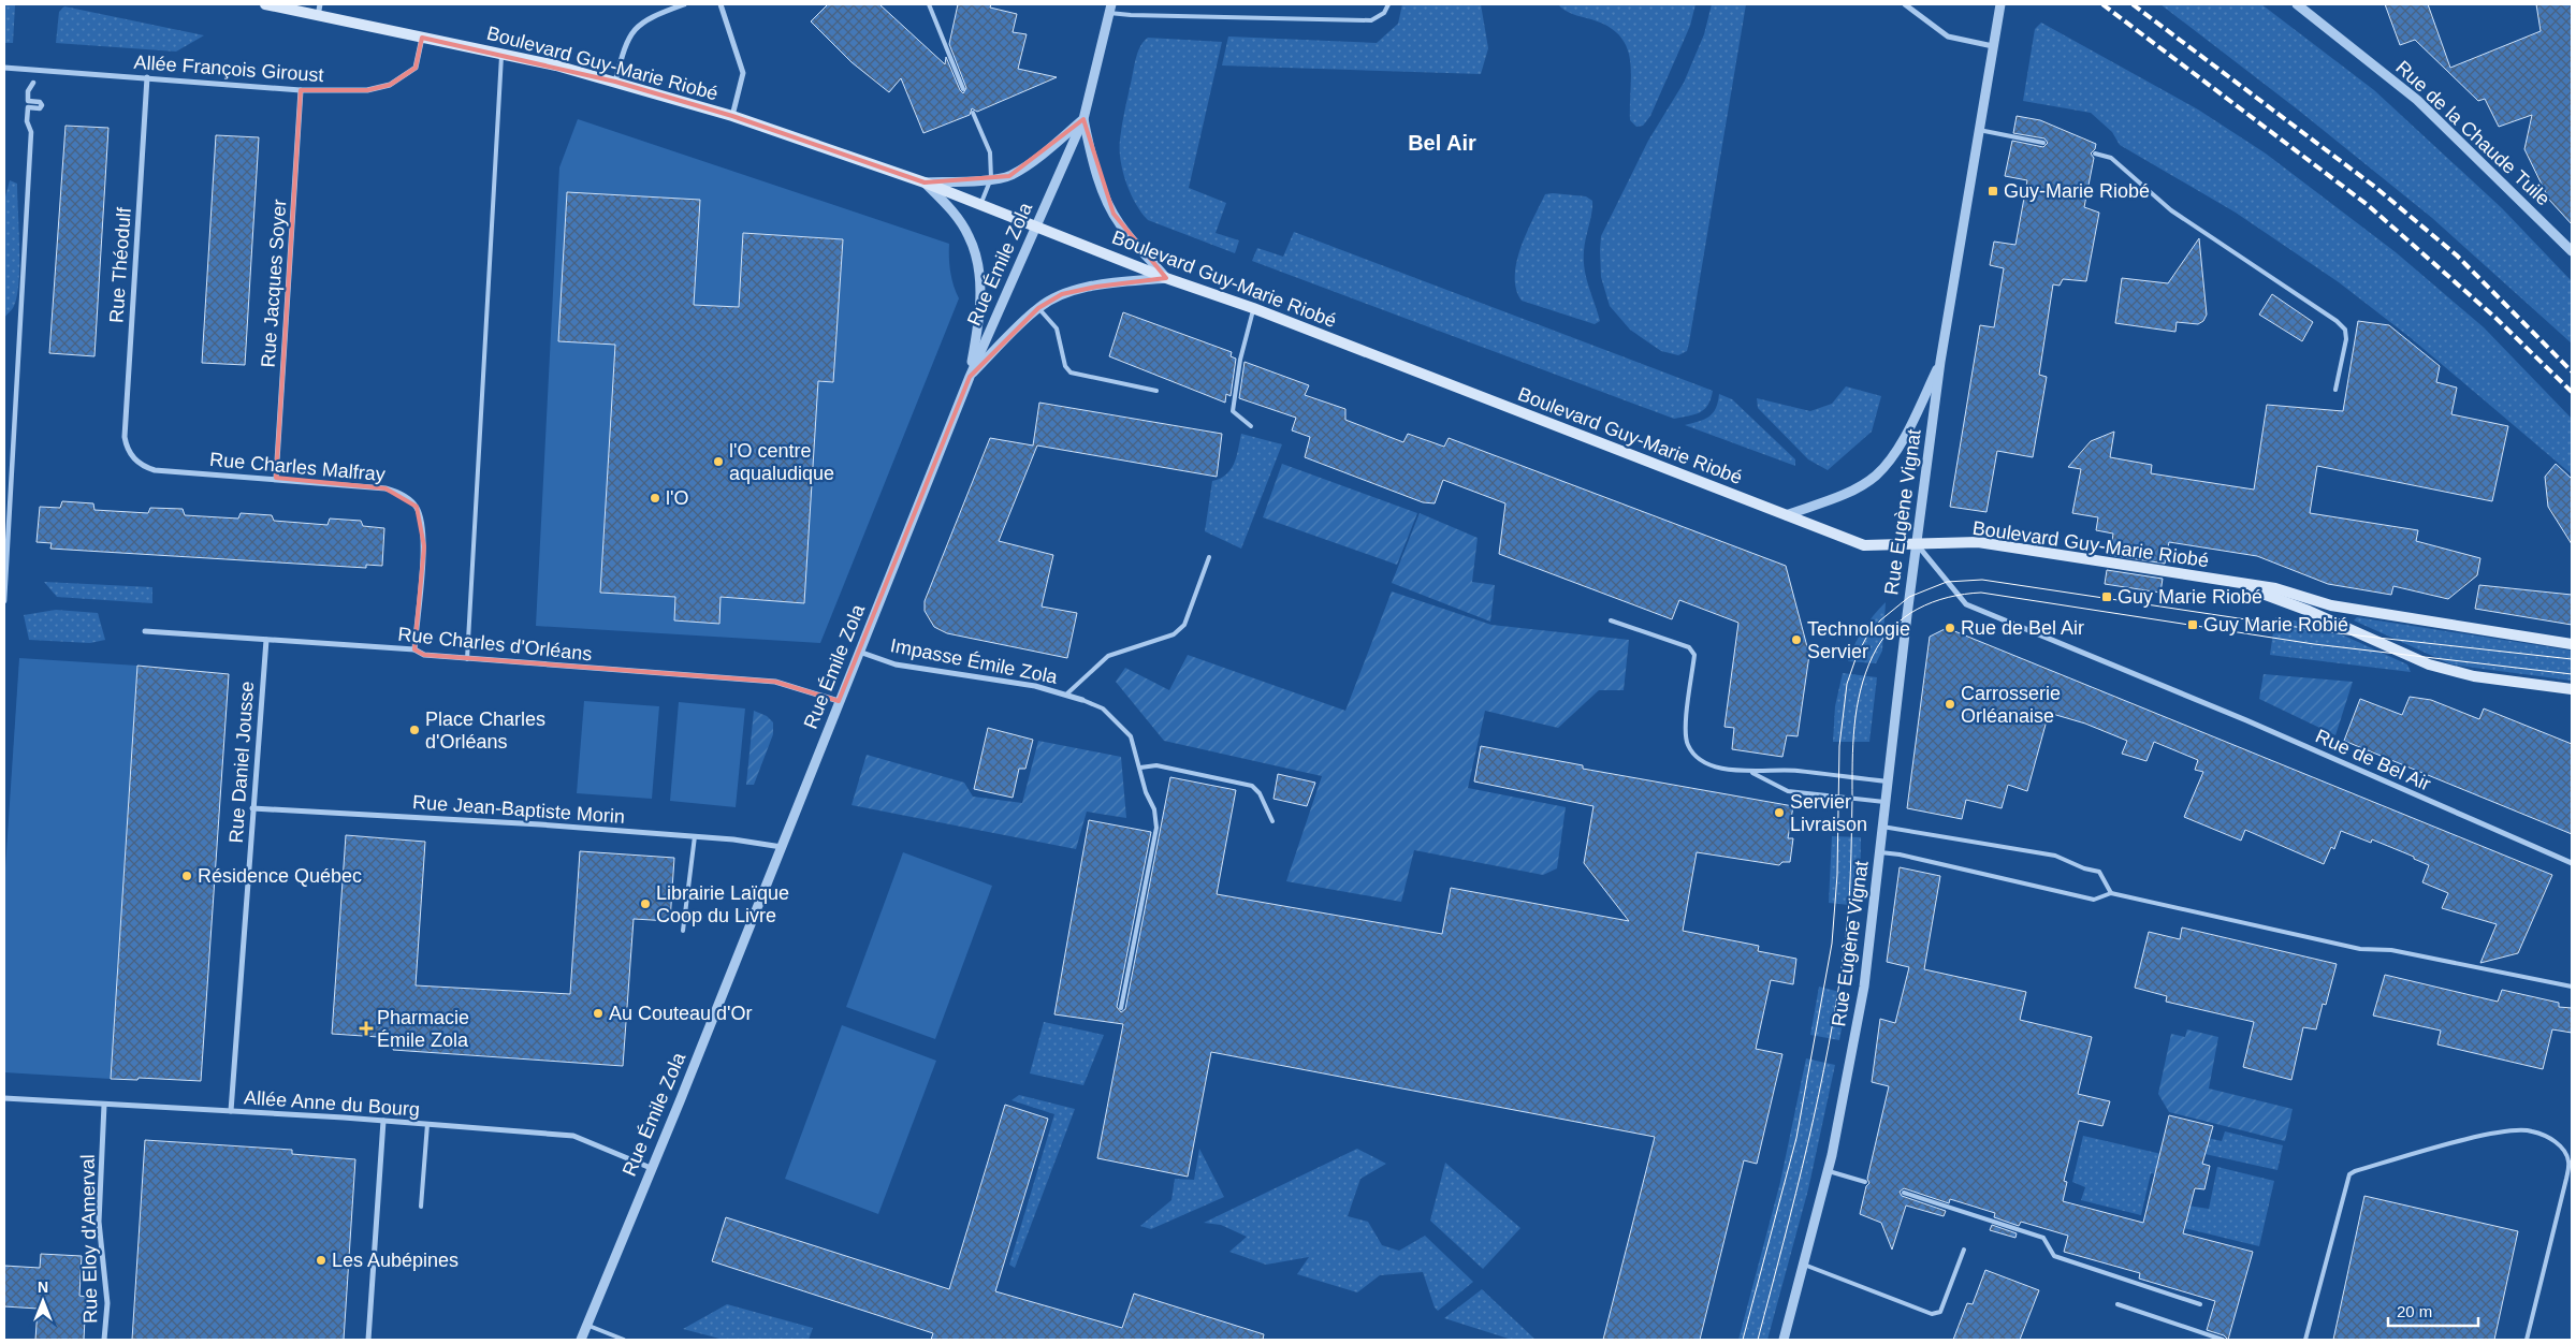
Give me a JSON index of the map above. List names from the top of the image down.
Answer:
{
  "streets": {
    "main road": ["Boulevard Guy-Marie Riobé"],
    "street": [
      "Allée François Giroust",
      "Rue de la Chaude Tuile",
      "Rue Émile Zola",
      "Rue Théodulf",
      "Rue Jacques Soyer",
      "Rue Charles Malfray",
      "Rue Eugène Vignat",
      "Rue Charles d'Orléans",
      "Impasse Émile Zola",
      "Rue de Bel Air",
      "Rue Daniel Jousse",
      "Rue Jean-Baptiste Morin",
      "Allée Anne du Bourg",
      "Rue Eloy d'Amerval"
    ]
  },
  "crossings": [
    ["Boulevard Guy-Marie Riobé", "Allée François Giroust"],
    ["Boulevard Guy-Marie Riobé", "Rue Émile Zola"],
    ["Boulevard Guy-Marie Riobé", "Rue Eugène Vignat"],
    ["Boulevard Guy-Marie Riobé", "Rue de Bel Air"],
    ["Allée François Giroust", "Rue Théodulf"],
    ["Allée François Giroust", "Rue Jacques Soyer"],
    ["Rue Émile Zola", "Rue Charles d'Orléans"],
    ["Rue Émile Zola", "Impasse Émile Zola"],
    ["Rue Émile Zola", "Rue Jean-Baptiste Morin"],
    ["Rue Émile Zola", "Allée Anne du Bourg"],
    ["Rue Théodulf", "Rue Charles Malfray"],
    ["Rue Jacques Soyer", "Rue Charles Malfray"],
    ["Rue Charles Malfray", "Rue Charles d'Orléans"],
    ["Rue Eugène Vignat", "Rue de Bel Air"],
    ["Rue Charles d'Orléans", "Rue Daniel Jousse"],
    ["Rue Daniel Jousse", "Rue Jean-Baptiste Morin"],
    ["Rue Daniel Jousse", "Allée Anne du Bourg"],
    ["Allée Anne du Bourg", "Rue Eloy d'Amerval"]
  ],
  "districts": ["Bel Air"],
  "places": {
    "transit": ["Guy-Marie Riobé", "Guy Marie Riobé", "Guy Marie Robié"],
    "other": [
      "l'O centre aqualudique",
      "l'O",
      "Rue de Bel Air",
      "Technologie Servier",
      "Carrosserie Orléanaise",
      "Place Charles d'Orléans",
      "Servier Livraison",
      "Résidence Québec",
      "Librairie Laïque Coop du Livre",
      "Au Couteau d'Or",
      "Les Aubépines"
    ],
    "health": ["Pharmacie Émile Zola"]
  },
  "scale_bar": "20 m",
  "north": "top"
}
